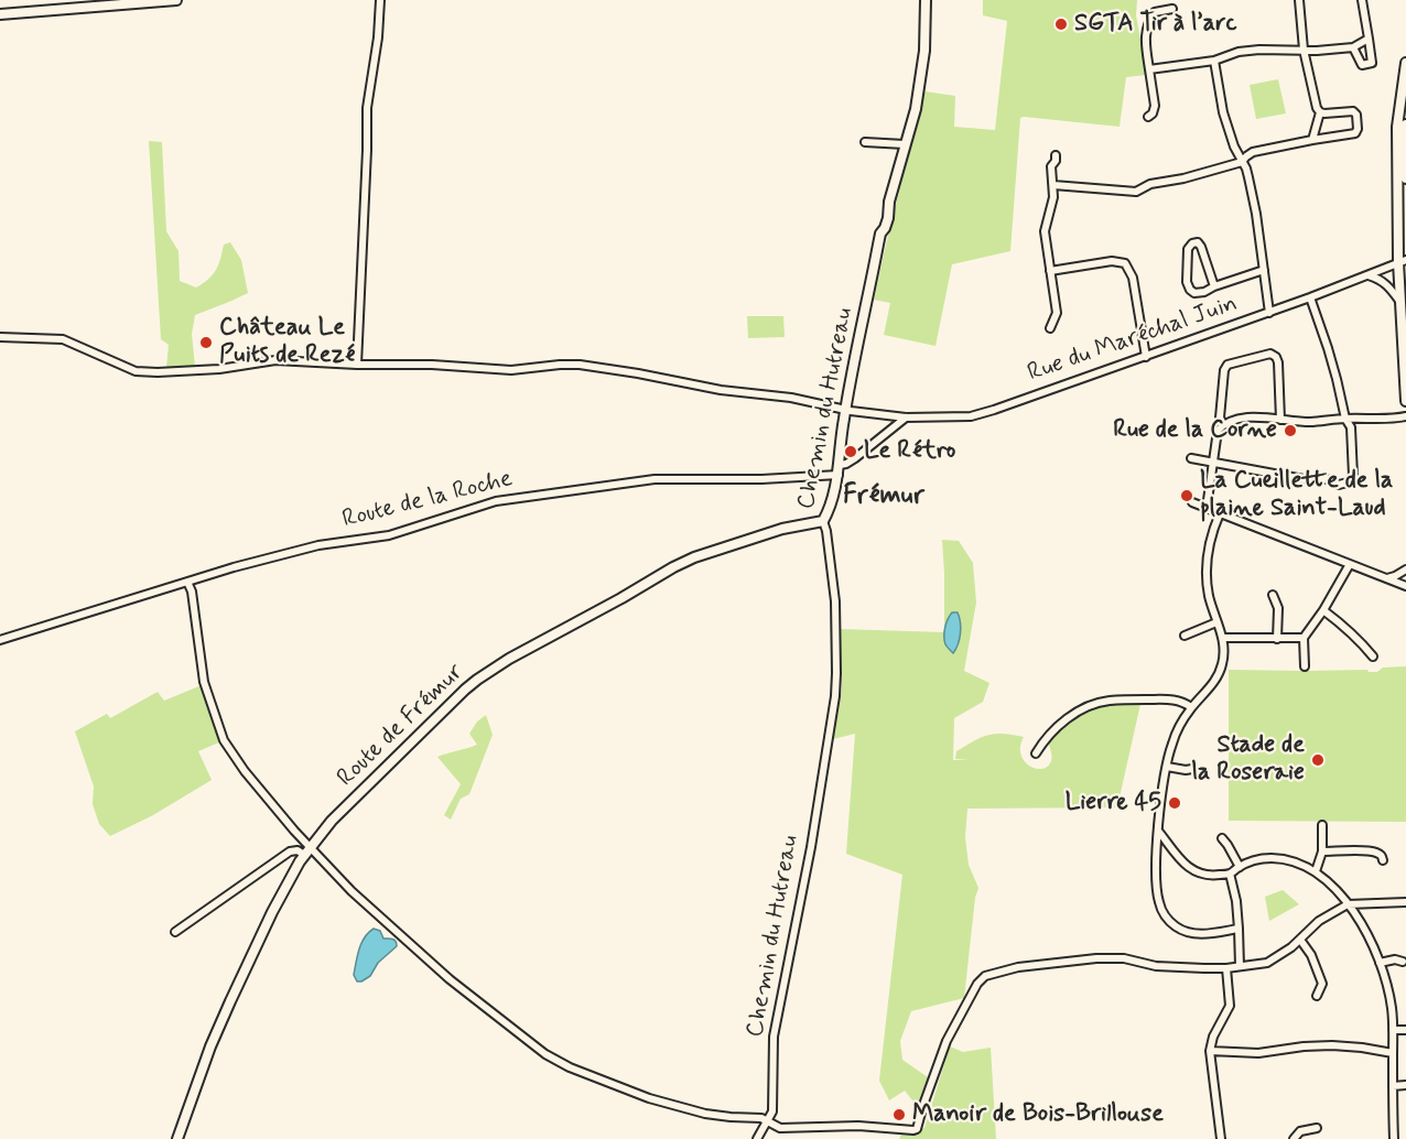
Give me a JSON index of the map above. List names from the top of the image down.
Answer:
{
  "streets": {
    "street": [
      "Rue du Maréchal Juin",
      "Chemin du Hutreau",
      "Route de la Roche",
      "Route de Frémur"
    ]
  },
  "crossings": [
    ["Rue du Maréchal Juin", "Chemin du Hutreau"],
    ["Chemin du Hutreau", "Route de la Roche"],
    ["Chemin du Hutreau", "Route de Frémur"]
  ],
  "districts": ["Frémur"],
  "places": [
    "SGTA Tir à l’arc",
    "Château Le Puits de Rezé",
    "Rue de la Corne",
    "Le Rétro",
    "La Cueillette de la plaine Saint-Laud",
    "Stade de la Roseraie",
    "Lierre 45",
    "Manoir de Bois-Brillouse"
  ]
}
